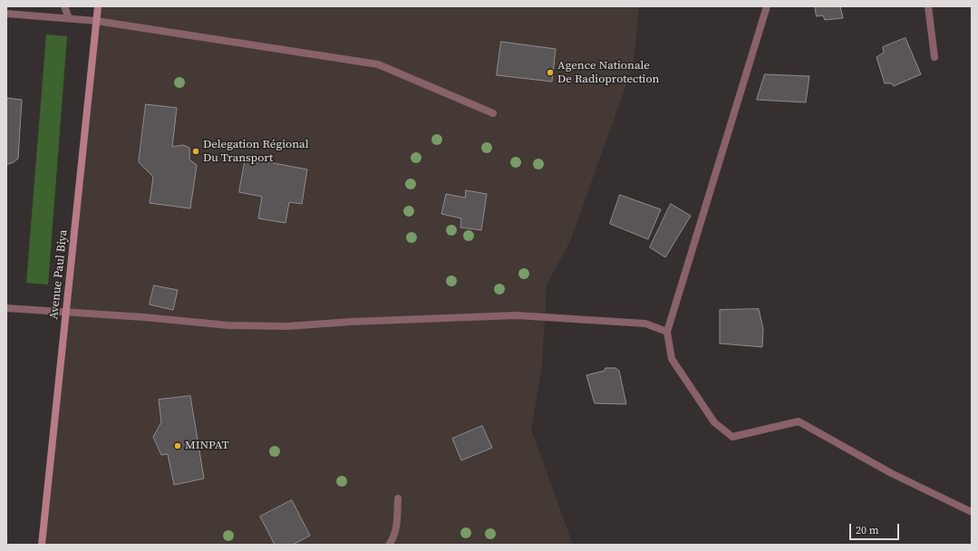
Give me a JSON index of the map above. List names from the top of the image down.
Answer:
{
  "streets": {
    "main road": ["Avenue Paul Biya"]
  },
  "places": ["Agence Nationale De Radioprotection", "Delegation Régional Du Transport", "MINPAT"],
  "scale_bar": "20 m"
}
